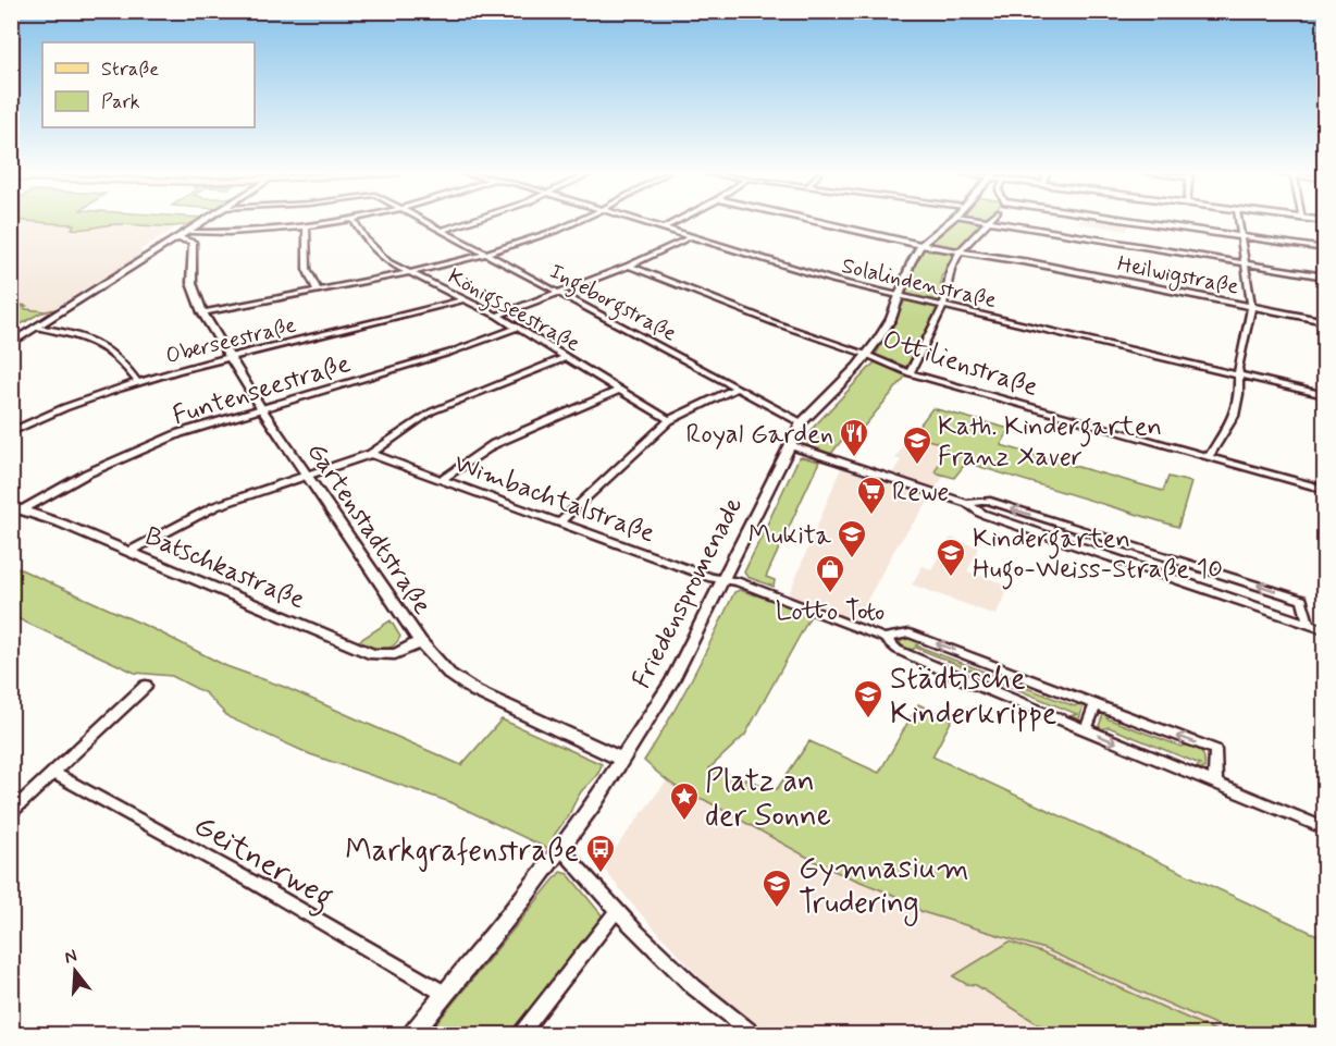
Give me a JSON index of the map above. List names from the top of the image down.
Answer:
{
  "streets": {
    "street": [
      "Heilwigstraße",
      "Solalindenstraße",
      "Ingeborgstraße",
      "Königsseestraße",
      "Oberseestraße",
      "Ottilienstraße",
      "Funtenseestraße",
      "Wimbachtalstraße",
      "Gartenstadtstraße",
      "Batschkastraße",
      "Friedenspromenade",
      "Geitnerweg"
    ]
  },
  "crossings": [
    ["Heilwigstraße", "Friedenspromenade"],
    ["Solalindenstraße", "Friedenspromenade"],
    ["Ingeborgstraße", "Friedenspromenade"],
    ["Königsseestraße", "Oberseestraße"],
    ["Königsseestraße", "Funtenseestraße"],
    ["Oberseestraße", "Gartenstadtstraße"],
    ["Ottilienstraße", "Friedenspromenade"],
    ["Funtenseestraße", "Gartenstadtstraße"],
    ["Funtenseestraße", "Batschkastraße"],
    ["Wimbachtalstraße", "Friedenspromenade"],
    ["Gartenstadtstraße", "Batschkastraße"],
    ["Gartenstadtstraße", "Friedenspromenade"],
    ["Friedenspromenade", "Geitnerweg"]
  ],
  "places": {
    "restaurant": ["Royal Garden"],
    "school or university": [
      "Kath. Kindergarten Franz Xaver",
      "Mukita",
      "Kindergarten Hugo-Weiss-Straße 10",
      "Städtische Kinderkrippe",
      "Gymnasium Trudering"
    ],
    "supermarket": ["Rewe"],
    "shop": ["Lotto Toto"],
    "place": ["Platz an der Sonne"],
    "bus stop": ["Markgrafenstraße"]
  },
  "legend": ["Straße", "Park"],
  "north": "top"
}
